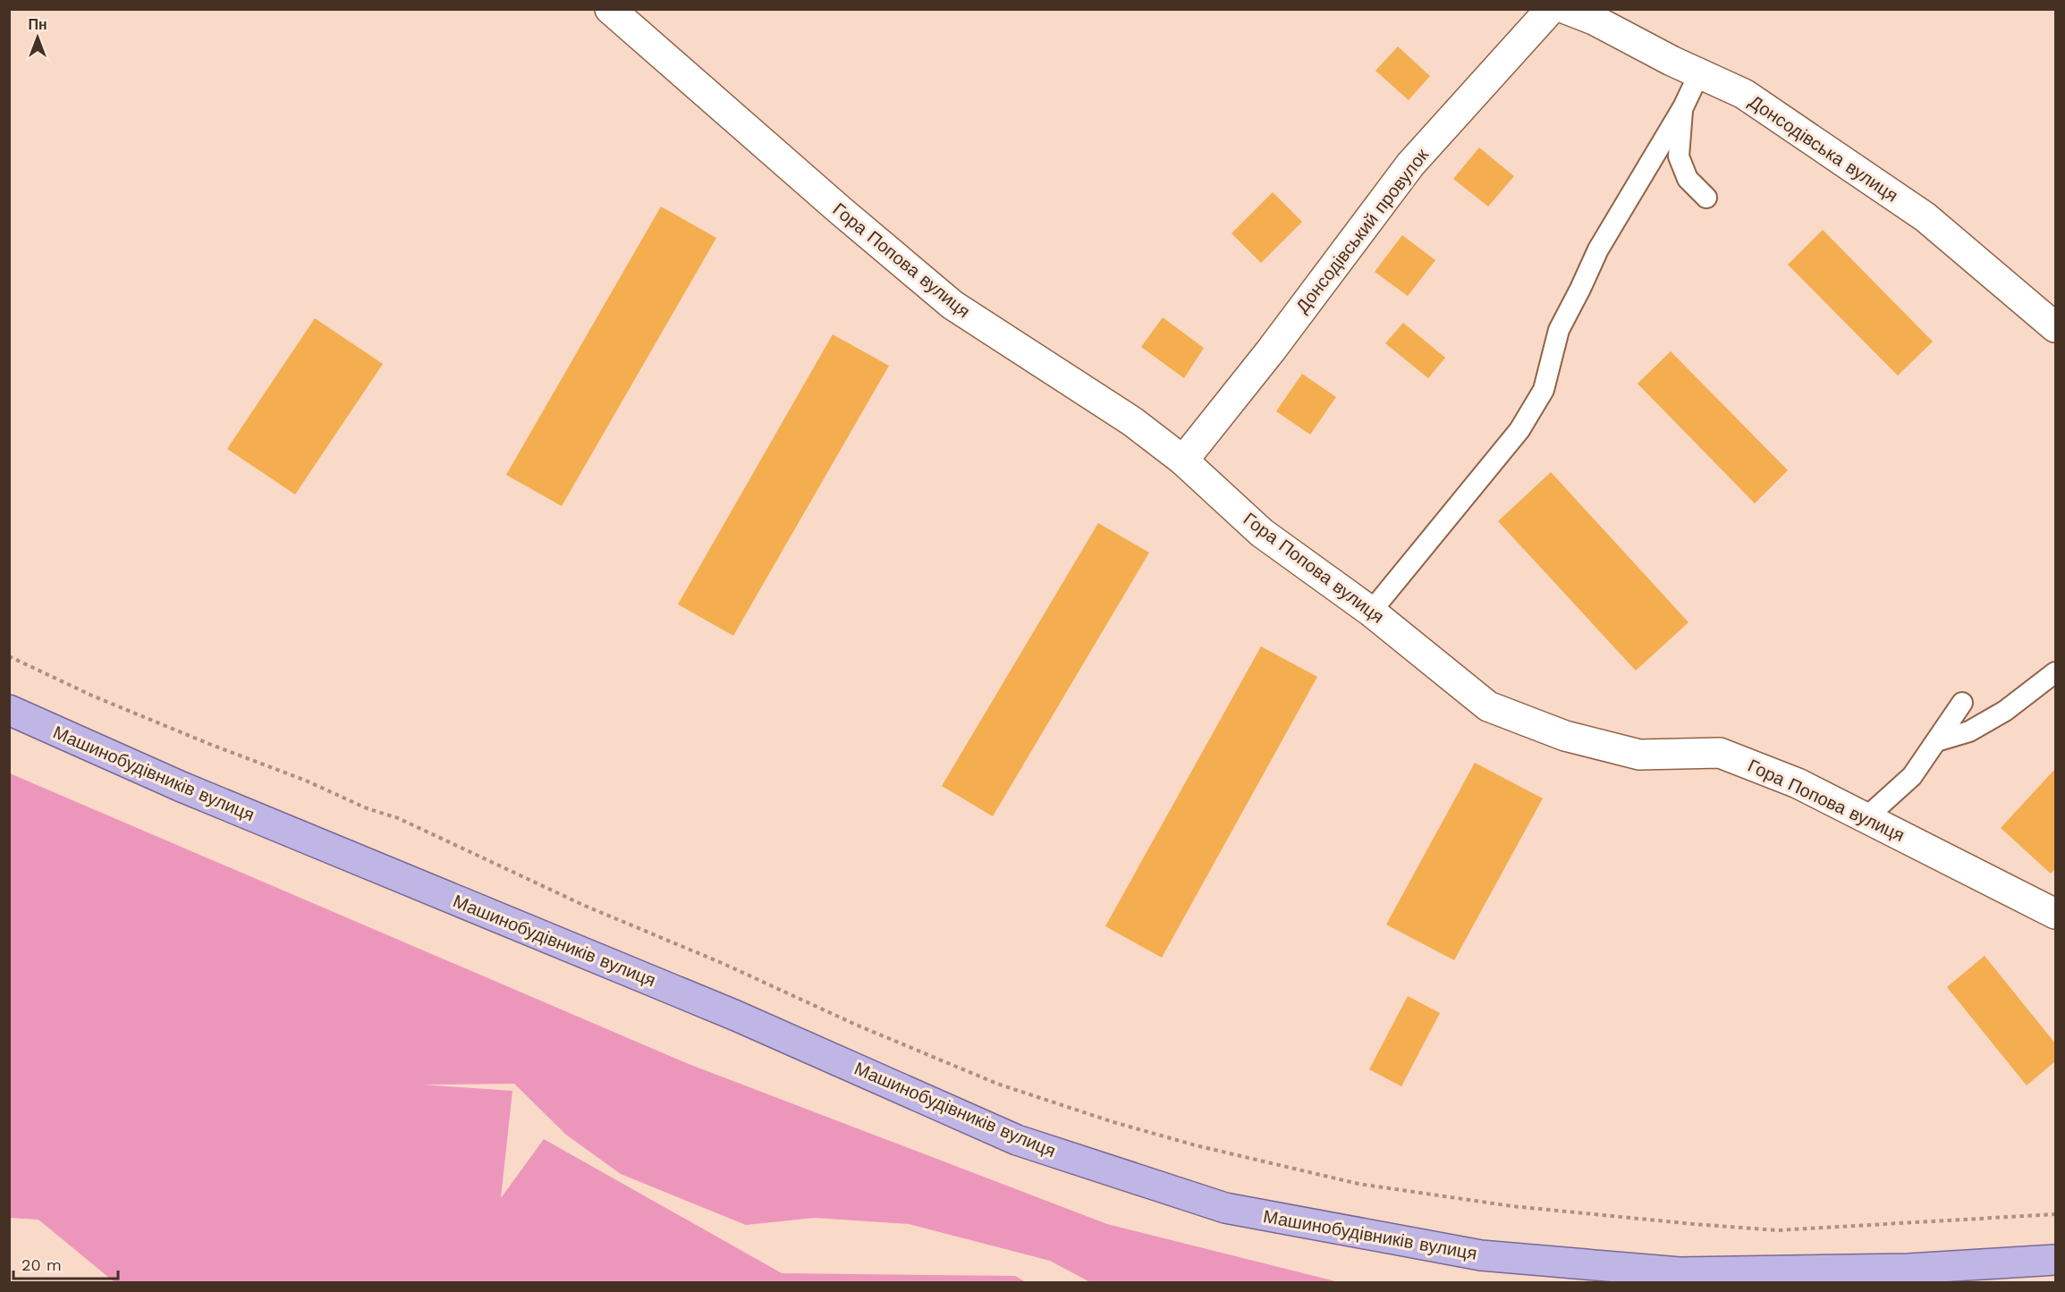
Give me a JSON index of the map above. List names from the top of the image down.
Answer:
{
  "streets": {
    "main road": ["Машинобудівників вулиця"],
    "street": ["Донсодівська вулиця", "Донсодівський провулок", "Гора Попова вулиця"]
  },
  "crossings": [
    ["Донсодівський провулок", "Гора Попова вулиця"]
  ],
  "scale_bar": "20 m",
  "north": "top"
}
